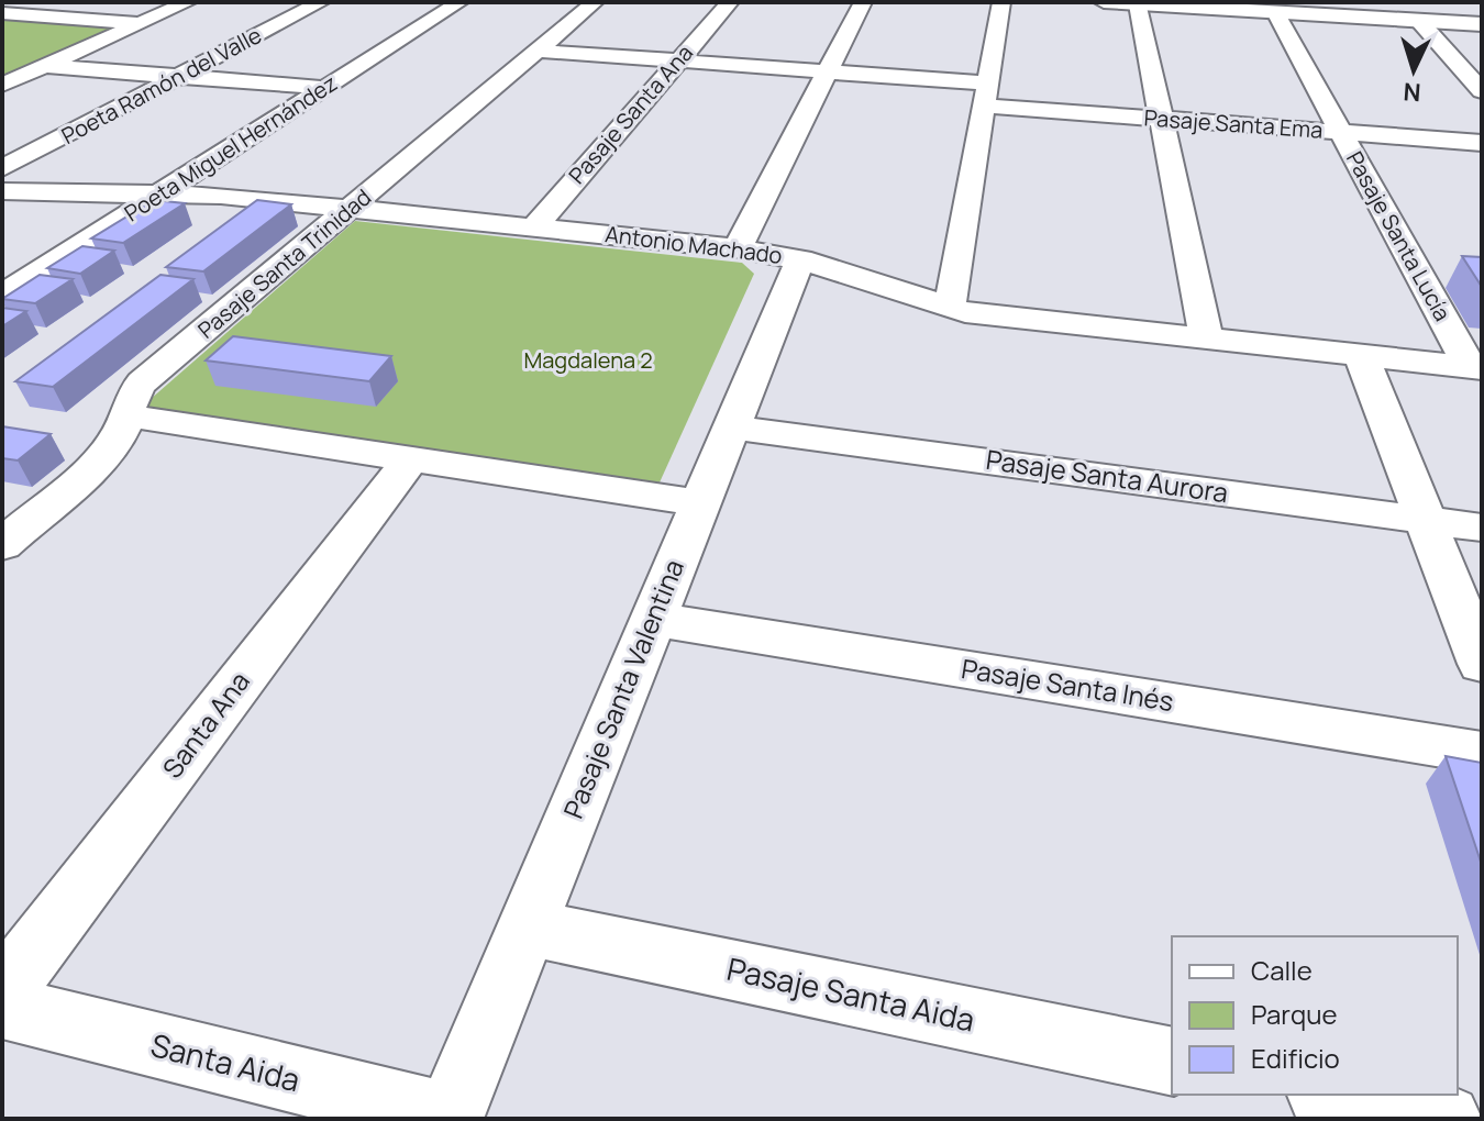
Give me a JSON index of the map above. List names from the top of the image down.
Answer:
{
  "streets": {
    "street": [
      "Poeta Ramón del Valle",
      "Pasaje Santa Ana",
      "Pasaje Santa Ema",
      "Poeta Miguel Hernández",
      "Pasaje Santa Lucía",
      "Antonio Machado",
      "Pasaje Santa Trinidad",
      "Pasaje Santa Aurora",
      "Pasaje Santa Inés",
      "Pasaje Santa Valentina",
      "Santa Ana",
      "Pasaje Santa Aida",
      "Santa Aida"
    ]
  },
  "crossings": [
    ["Pasaje Santa Ana", "Pasaje Santa Ema"],
    ["Pasaje Santa Ana", "Antonio Machado"],
    ["Pasaje Santa Ema", "Pasaje Santa Lucía"],
    ["Pasaje Santa Ema", "Pasaje Santa Trinidad"],
    ["Poeta Miguel Hernández", "Antonio Machado"],
    ["Pasaje Santa Lucía", "Antonio Machado"],
    ["Antonio Machado", "Pasaje Santa Trinidad"],
    ["Antonio Machado", "Pasaje Santa Valentina"],
    ["Pasaje Santa Aurora", "Pasaje Santa Valentina"],
    ["Pasaje Santa Inés", "Pasaje Santa Valentina"],
    ["Pasaje Santa Valentina", "Pasaje Santa Aida"],
    ["Pasaje Santa Valentina", "Santa Aida"]
  ],
  "parks": ["Magdalena 2"],
  "legend": ["Calle", "Parque", "Edificio"],
  "north": "bottom"
}
